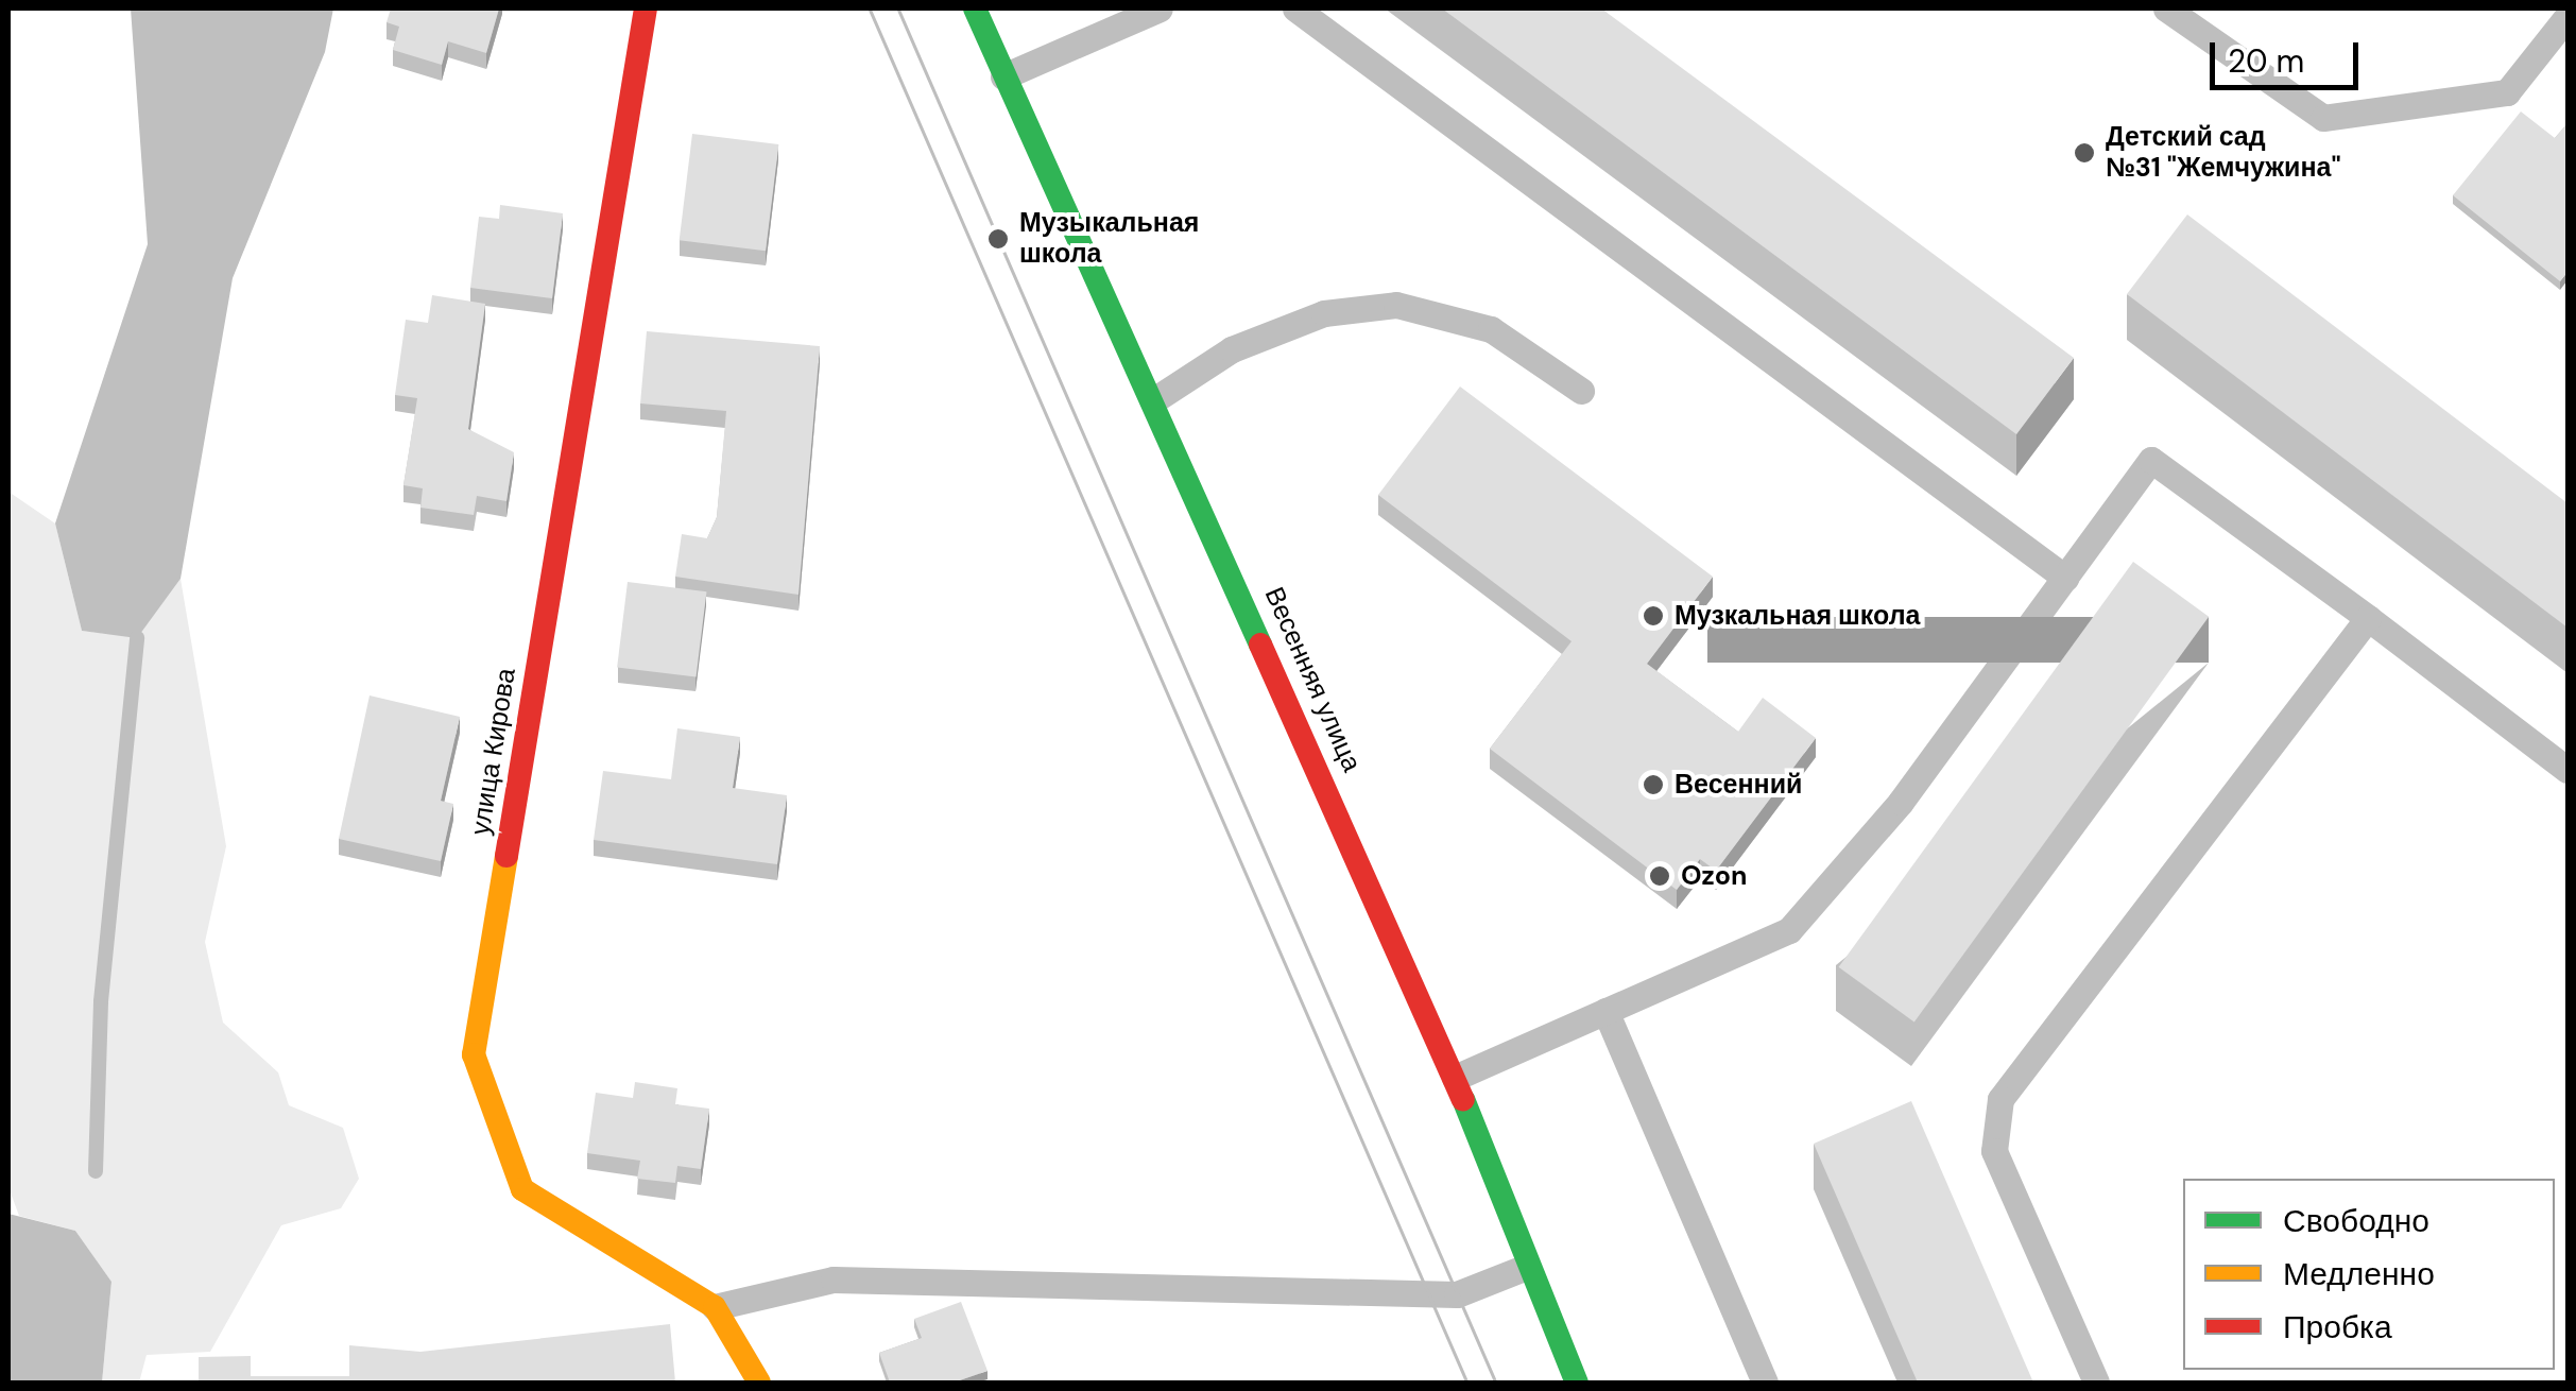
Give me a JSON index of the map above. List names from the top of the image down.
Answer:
{
  "streets": {
    "street": ["Весенняя улица", "улица Кирова"]
  },
  "places": [
    "Детский сад №31 \"Жемчужина\"",
    "Музыкальная школа",
    "Музкальная школа",
    "Весенний",
    "Ozon"
  ],
  "legend": ["Свободно", "Медленно", "Пробка"],
  "scale_bar": "20 m"
}
